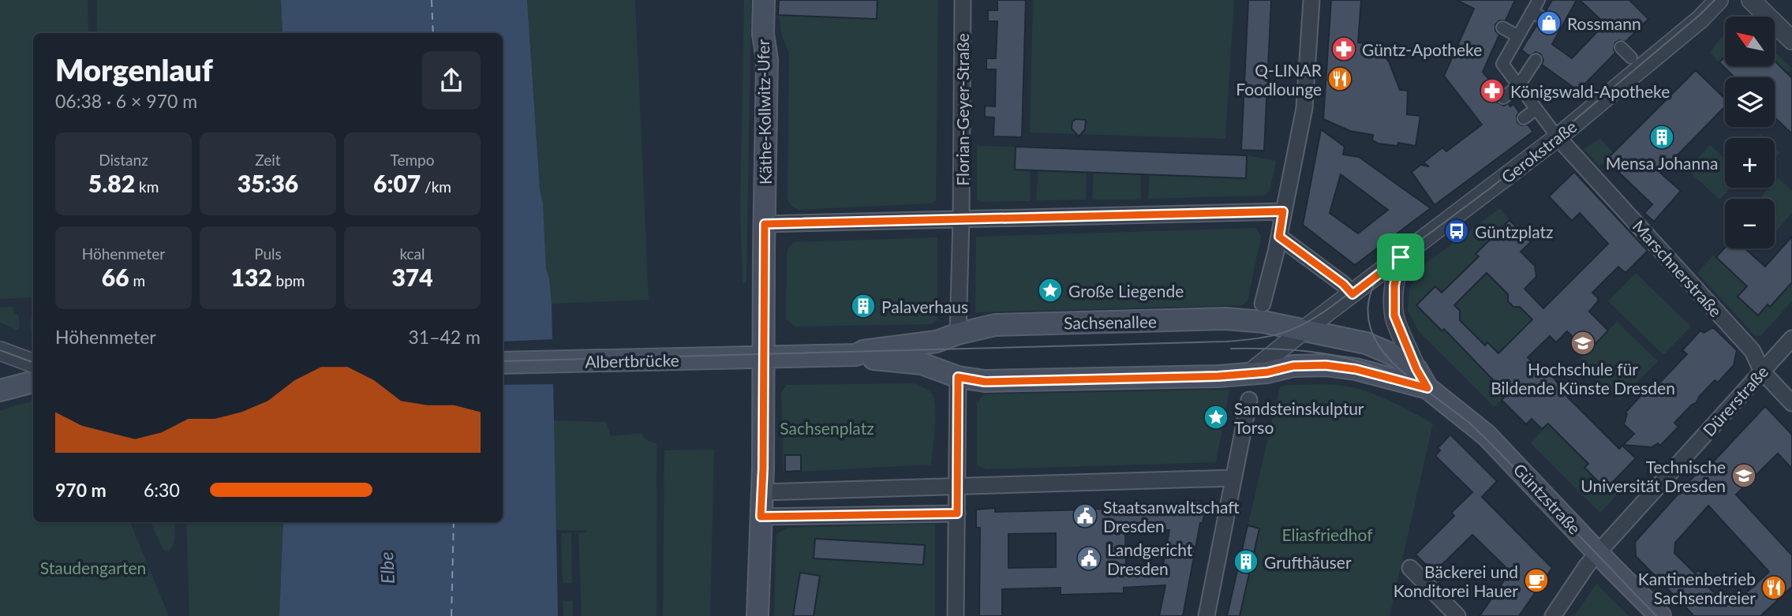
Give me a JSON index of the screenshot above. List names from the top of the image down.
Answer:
{
  "streets": {
    "main road": [
      "Käthe-Kollwitz-Ufer",
      "Sachsenallee",
      "Albertbrücke",
      "Güntzstraße"
    ],
    "street": [
      "Florian-Geyer-Straße",
      "Gerokstraße",
      "Marschnerstraße",
      "Dürerstraße"
    ]
  },
  "crossings": [
    ["Gerokstraße", "Marschnerstraße"],
    ["Gerokstraße", "Güntzstraße"],
    ["Marschnerstraße", "Dürerstraße"],
    ["Dürerstraße", "Güntzstraße"]
  ],
  "water": ["Elbe"],
  "parks": ["Sachsenplatz", "Eliasfriedhof", "Staudengarten"],
  "places": {
    "shop": ["Rossmann"],
    "pharmacy": ["Güntz-Apotheke", "Königswald-Apotheke"],
    "restaurant": ["Q-LINAR Foodlounge", "Kantinenbetrieb Sachsendreier"],
    "building": ["Mensa Johanna", "Palaverhaus", "Grufthäuser"],
    "bus stop": ["Güntzplatz"],
    "place": ["Große Liegende", "Sandsteinskulptur Torso"],
    "school or university": ["Hochschule für Bildende Künste Dresden", "Technische Universität Dresden"],
    "public building": ["Staatsanwaltschaft Dresden", "Landgericht Dresden"],
    "cafe": ["Bäckerei und Konditorei Hauer"]
  },
  "north": "top left",
  "page": {
    "map_buttons": ["+", "−"],
    "heading": ["Morgenlauf", "06:38 · 6 × 970 m"],
    "stats": [
      ["Distanz", "5.82 km"],
      ["Zeit", "35:36"],
      ["Tempo", "6:07 /km"],
      ["Höhenmeter", "66 m"],
      ["Puls", "132 bpm"],
      ["kcal", "374"]
    ],
    "chart": ["Höhenmeter", "31–42 m"],
    "list": [
      {
        "name": "970 m",
        "note": "6:30"
      }
    ]
  }
}
